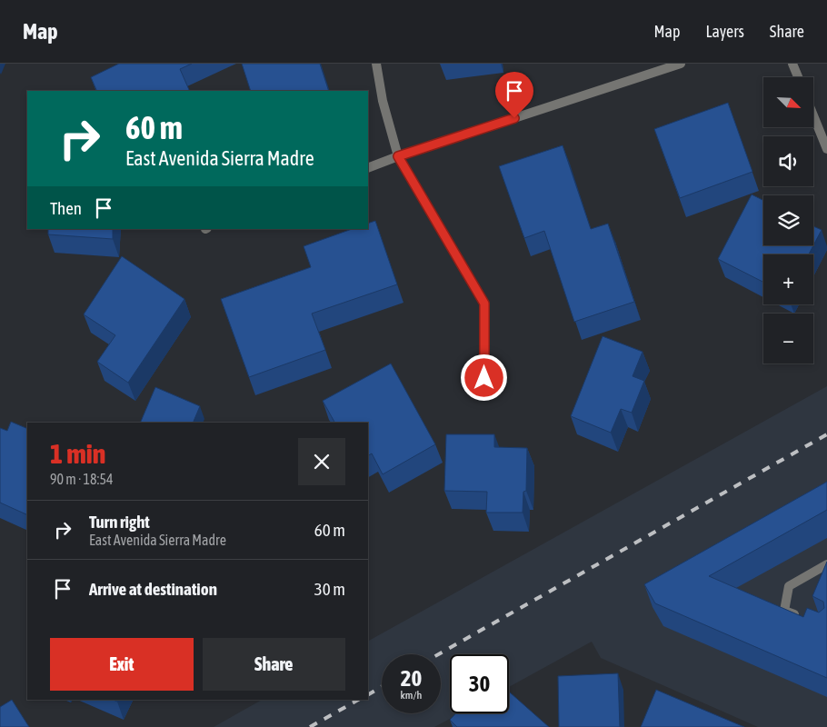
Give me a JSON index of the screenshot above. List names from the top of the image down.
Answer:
{
  "north": "bottom right",
  "page": {
    "header": "Map",
    "nav": ["Map", "Layers", "Share"],
    "map_buttons": ["+", "−"],
    "turn": ["60 m", "East Avenida Sierra Madre"],
    "then": "Then",
    "heading": ["1 min", "90 m · 18:54"],
    "list": [
      {
        "name": "Turn right",
        "note": "East Avenida Sierra Madre",
        "value": "60 m"
      },
      {
        "name": "Arrive at destination",
        "value": "30 m"
      }
    ],
    "buttons": ["Exit", "Share"],
    "speed": "20 km/h",
    "limit": "30"
  }
}
